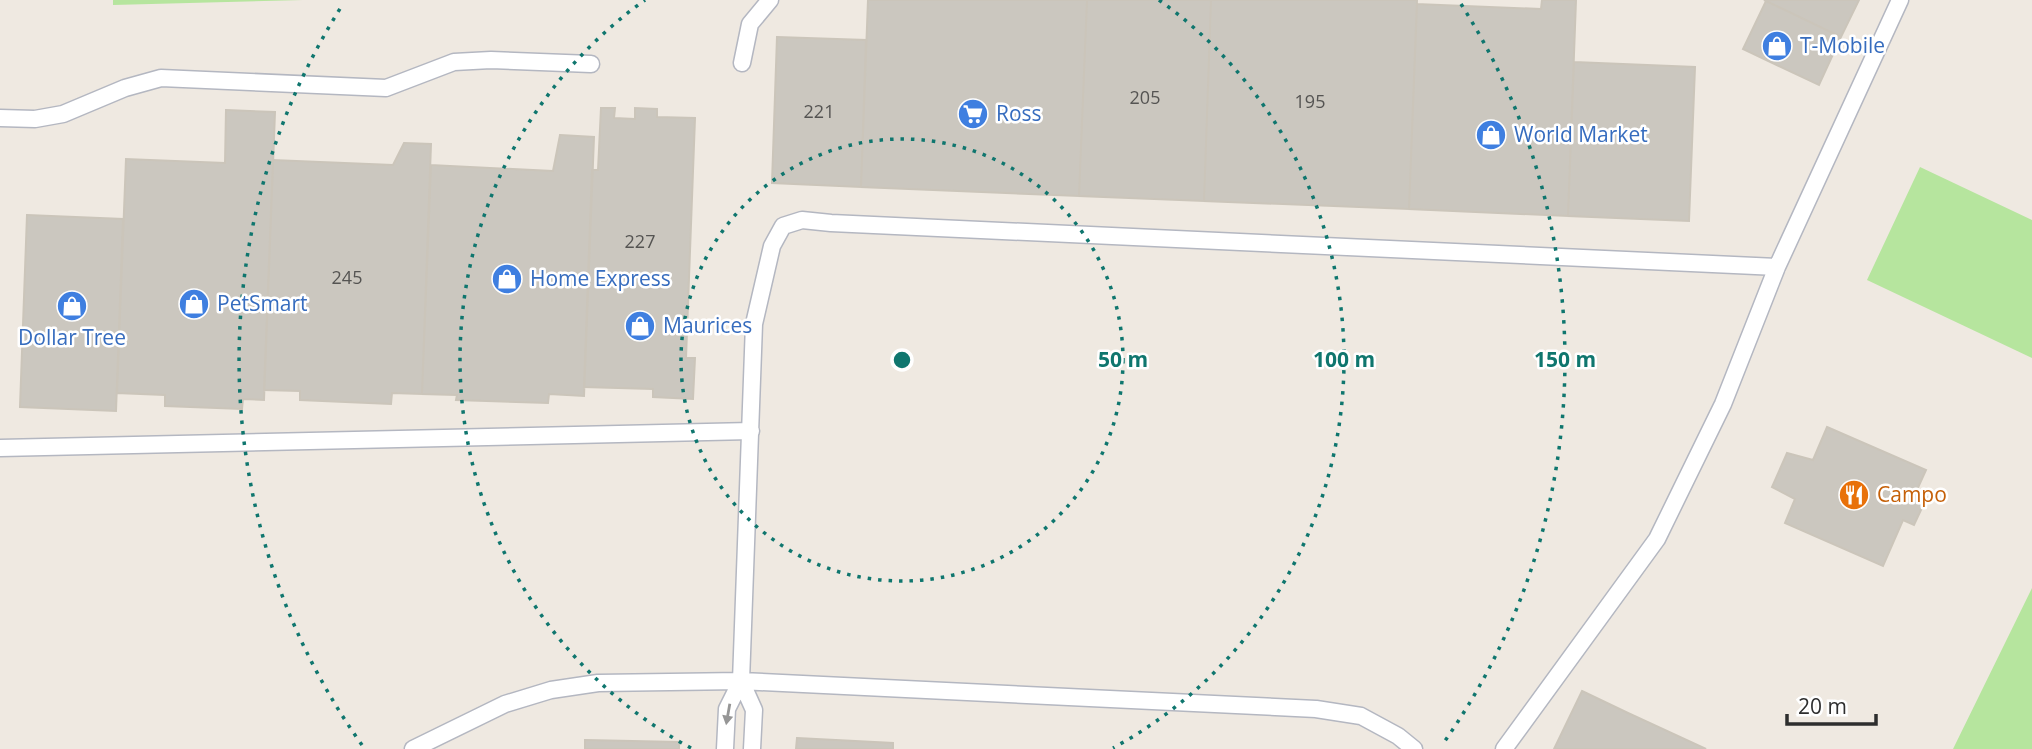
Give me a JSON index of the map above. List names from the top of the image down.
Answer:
{
  "places": {
    "shop": [
      "T-Mobile",
      "World Market",
      "Home Express",
      "PetSmart",
      "Dollar Tree",
      "Maurices"
    ],
    "supermarket": ["Ross"],
    "restaurant": ["Campo"]
  },
  "house_numbers": [
    "205",
    "195",
    "221",
    "227",
    "245"
  ],
  "scale_bar": "20 m",
  "rings": ["50 m", "100 m", "150 m"]
}
